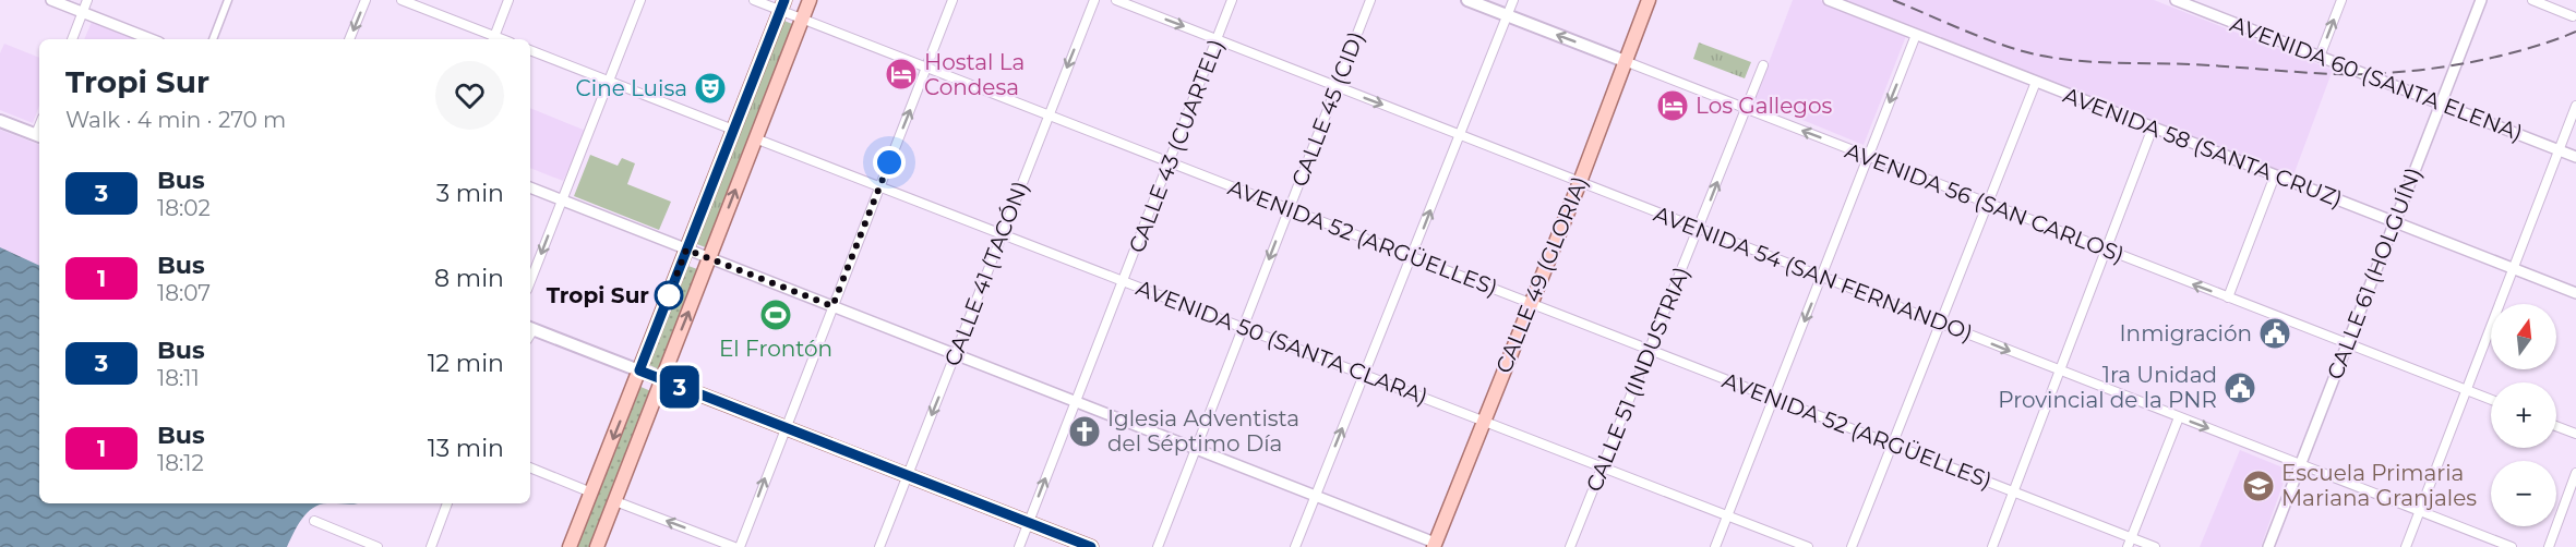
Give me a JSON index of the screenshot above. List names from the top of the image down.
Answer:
{
  "streets": {
    "main road": ["AVENIDA 56 (SAN CARLOS)", "CALLE 49 (GLORIA)"],
    "street": [
      "AVENIDA 60 (SANTA ELENA)",
      "CALLE 45 (CID)",
      "CALLE 43 (CUARTEL)",
      "AVENIDA 58 (SANTA CRUZ)",
      "AVENIDA 52 (ARGÜELLES)",
      "CALLE 41 (TACÓN)",
      "AVENIDA 54 (SAN FERNANDO)",
      "CALLE 61 (HOLGUÍN)",
      "AVENIDA 50 (SANTA CLARA)",
      "CALLE 51 (INDUSTRIA)"
    ]
  },
  "crossings": [
    ["AVENIDA 60 (SANTA ELENA)", "CALLE 61 (HOLGUÍN)"],
    ["CALLE 45 (CID)", "AVENIDA 52 (ARGÜELLES)"],
    ["CALLE 45 (CID)", "AVENIDA 54 (SAN FERNANDO)"],
    ["CALLE 45 (CID)", "AVENIDA 50 (SANTA CLARA)"],
    ["CALLE 43 (CUARTEL)", "AVENIDA 52 (ARGÜELLES)"],
    ["CALLE 43 (CUARTEL)", "AVENIDA 54 (SAN FERNANDO)"],
    ["CALLE 43 (CUARTEL)", "AVENIDA 50 (SANTA CLARA)"],
    ["AVENIDA 58 (SANTA CRUZ)", "CALLE 61 (HOLGUÍN)"],
    ["AVENIDA 56 (SAN CARLOS)", "CALLE 61 (HOLGUÍN)"],
    ["AVENIDA 56 (SAN CARLOS)", "CALLE 49 (GLORIA)"],
    ["AVENIDA 56 (SAN CARLOS)", "CALLE 51 (INDUSTRIA)"],
    ["AVENIDA 52 (ARGÜELLES)", "CALLE 41 (TACÓN)"],
    ["AVENIDA 52 (ARGÜELLES)", "CALLE 49 (GLORIA)"],
    ["AVENIDA 52 (ARGÜELLES)", "CALLE 51 (INDUSTRIA)"],
    ["CALLE 41 (TACÓN)", "AVENIDA 50 (SANTA CLARA)"],
    ["AVENIDA 54 (SAN FERNANDO)", "CALLE 61 (HOLGUÍN)"],
    ["AVENIDA 54 (SAN FERNANDO)", "CALLE 49 (GLORIA)"],
    ["AVENIDA 54 (SAN FERNANDO)", "CALLE 51 (INDUSTRIA)"],
    ["CALLE 49 (GLORIA)", "AVENIDA 50 (SANTA CLARA)"],
    ["AVENIDA 50 (SANTA CLARA)", "CALLE 51 (INDUSTRIA)"]
  ],
  "one_way": ["AVENIDA 56 (SAN CARLOS)", "CALLE 41 (TACÓN)"],
  "places": {
    "hotel": ["Hostal La Condesa", "Los Gallegos"],
    "theatre": ["Cine Luisa"],
    "other": ["Tropi Sur"],
    "sports": ["El Frontón"],
    "public building": ["Inmigración", "1ra Unidad Provincial de la PNR"],
    "church": ["Iglesia Adventista del Séptimo Día"],
    "school or university": ["Escuela Primaria Mariana Granjales"]
  },
  "lines": ["bus line 3"],
  "north": "top",
  "page": {
    "on_map": "3",
    "heading": ["Tropi Sur", "Walk · 4 min · 270 m"],
    "list": [
      {
        "mark": "3",
        "name": "Bus",
        "note": "18:02",
        "value": "3 min"
      },
      {
        "mark": "1",
        "name": "Bus",
        "note": "18:07",
        "value": "8 min"
      },
      {
        "mark": "3",
        "name": "Bus",
        "note": "18:11",
        "value": "12 min"
      },
      {
        "mark": "1",
        "name": "Bus",
        "note": "18:12",
        "value": "13 min"
      }
    ],
    "map_buttons": ["+", "−"]
  }
}
